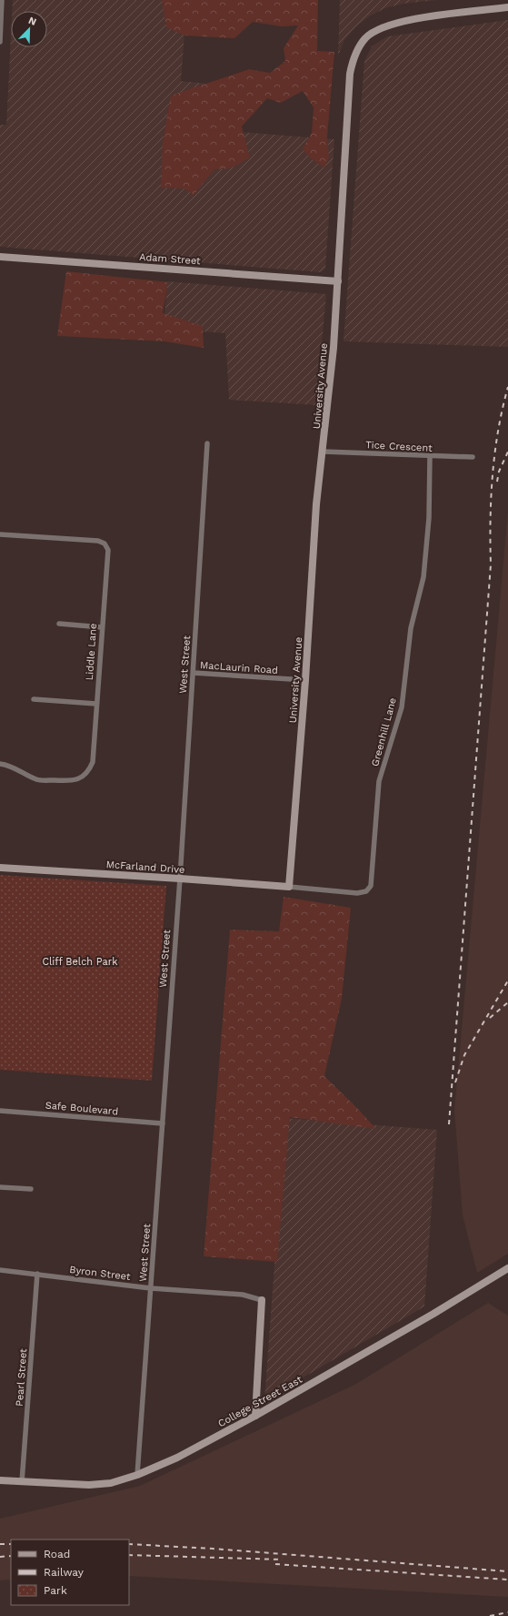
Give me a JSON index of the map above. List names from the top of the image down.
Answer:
{
  "streets": {
    "street": [
      "Adam Street",
      "University Avenue",
      "Tice Crescent",
      "Liddle Lane",
      "West Street",
      "MacLaurin Road",
      "Greenhill Lane",
      "McFarland Drive",
      "Safe Boulevard",
      "Byron Street",
      "Pearl Street",
      "College Street East"
    ]
  },
  "crossings": [
    ["Adam Street", "University Avenue"],
    ["University Avenue", "Tice Crescent"],
    ["University Avenue", "MacLaurin Road"],
    ["University Avenue", "Greenhill Lane"],
    ["University Avenue", "McFarland Drive"],
    ["Tice Crescent", "Greenhill Lane"],
    ["West Street", "MacLaurin Road"],
    ["West Street", "McFarland Drive"],
    ["West Street", "Safe Boulevard"],
    ["West Street", "Byron Street"],
    ["West Street", "College Street East"],
    ["Greenhill Lane", "McFarland Drive"],
    ["Byron Street", "Pearl Street"],
    ["Pearl Street", "College Street East"]
  ],
  "parks": ["Cliff Belch Park"],
  "legend": ["Road", "Railway", "Park"],
  "north": "top right"
}
